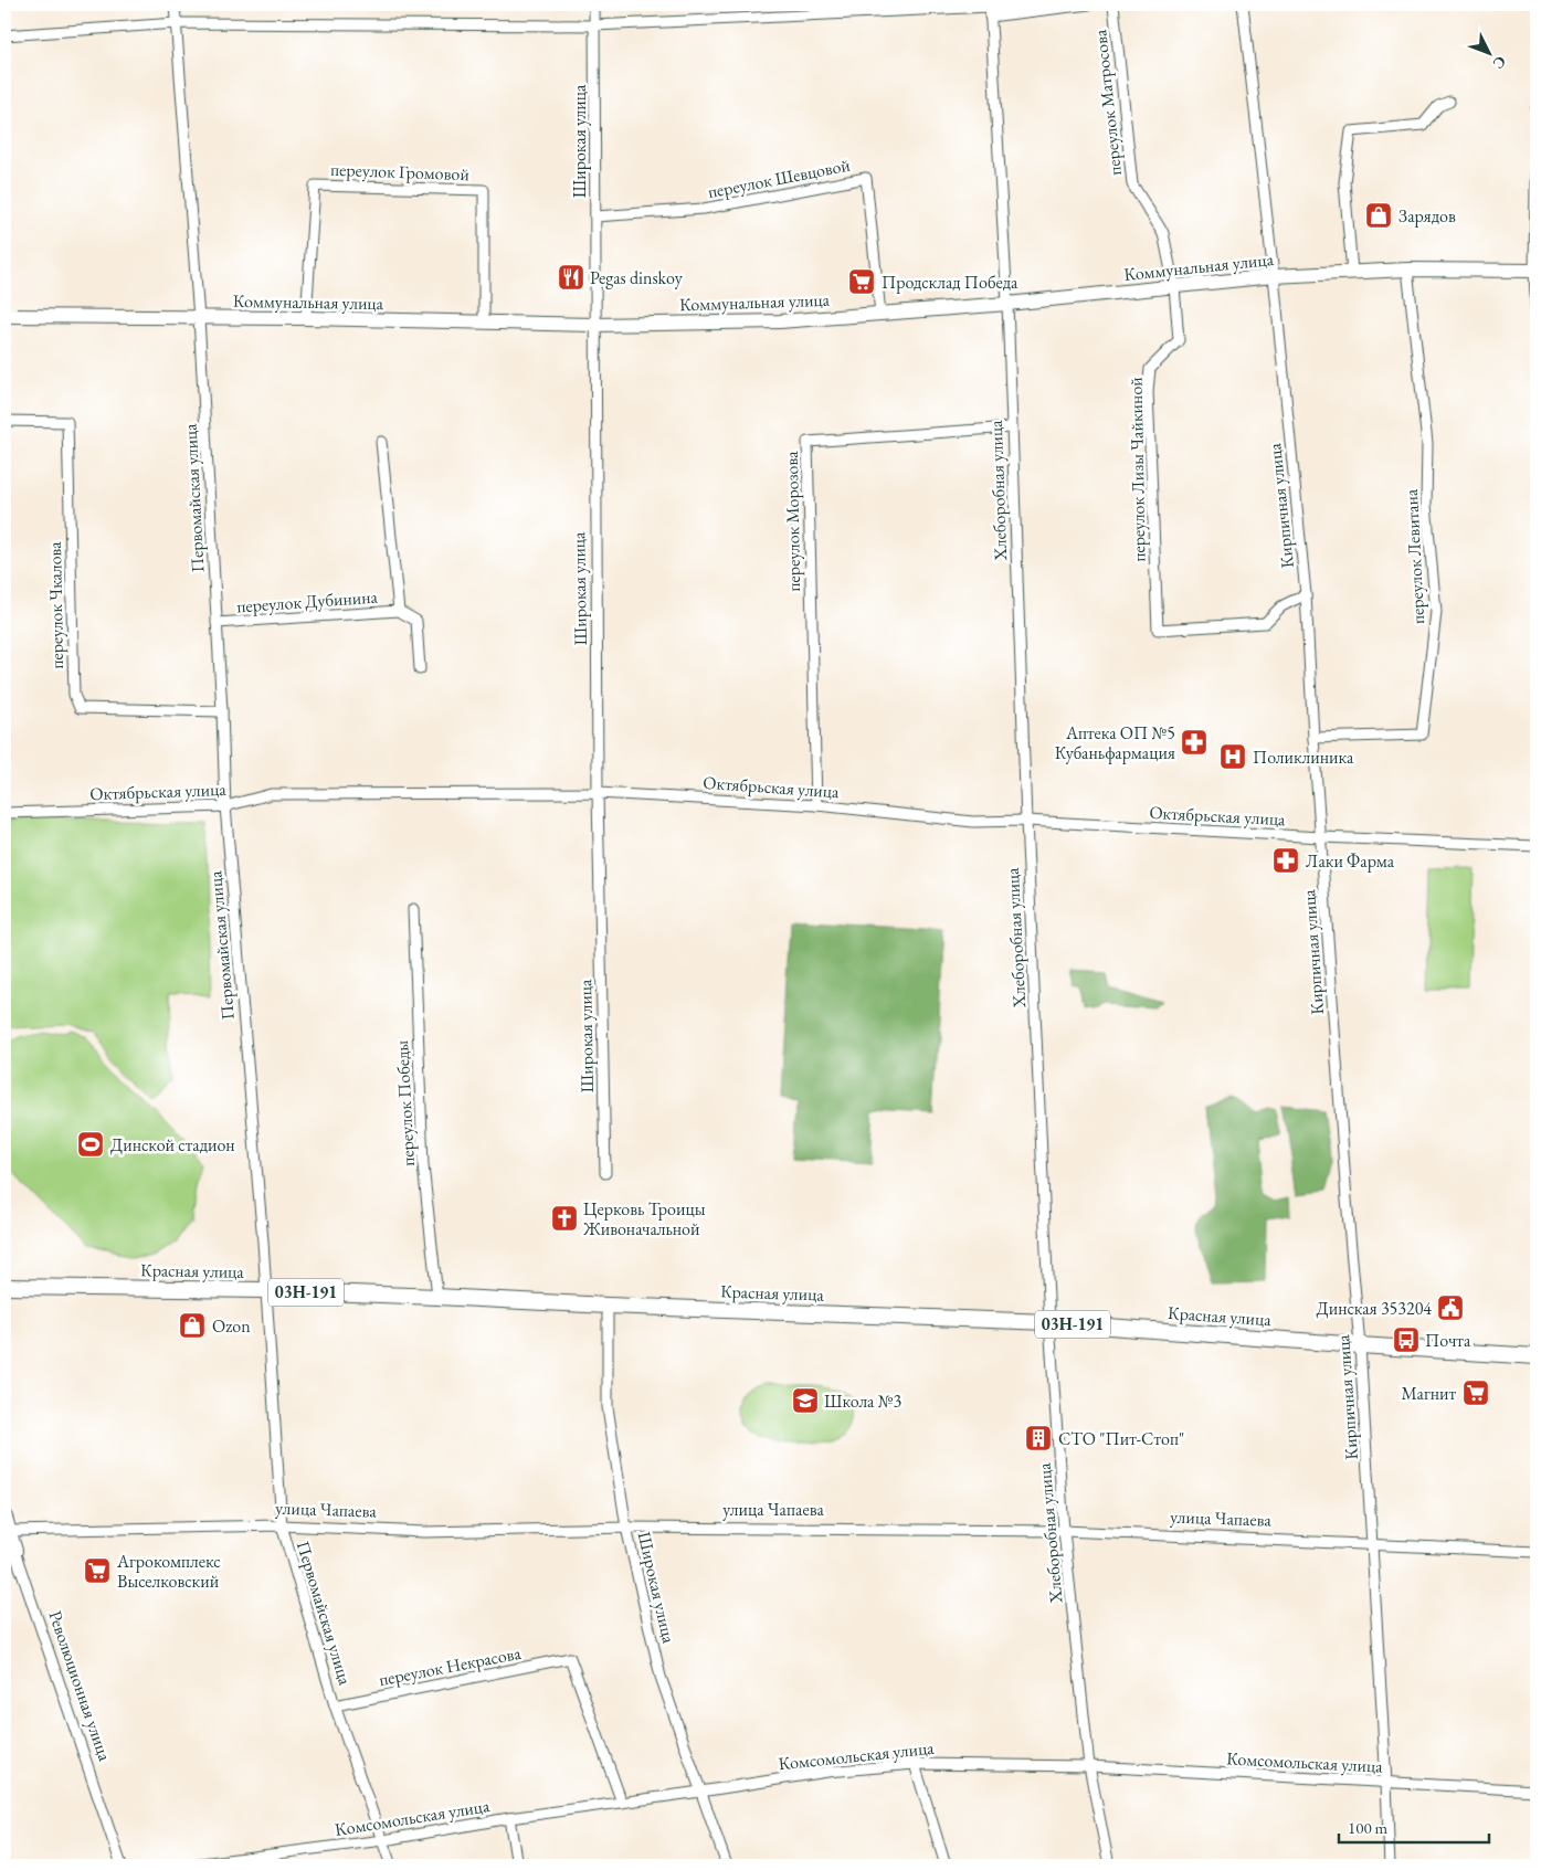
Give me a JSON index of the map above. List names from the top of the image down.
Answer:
{
  "streets": {
    "main road": ["Красная улица", "03Н-191", "Революционная улица"],
    "street": [
      "переулок Матросова",
      "Широкая улица",
      "переулок Громовой",
      "переулок Шевцовой",
      "Коммунальная улица",
      "переулок Лизы Чайкиной",
      "Хлеборобная улица",
      "Первомайская улица",
      "Кирпичная улица",
      "переулок Морозова",
      "переулок Левитана",
      "переулок Дубинина",
      "переулок Чкалова",
      "Октябрьская улица",
      "переулок Победы",
      "улица Чапаева",
      "переулок Некрасова",
      "Комсомольская улица"
    ]
  },
  "crossings": [
    ["переулок Матросова", "Коммунальная улица"],
    ["переулок Матросова", "переулок Лизы Чайкиной"],
    ["Широкая улица", "переулок Шевцовой"],
    ["Широкая улица", "Коммунальная улица"],
    ["Широкая улица", "Октябрьская улица"],
    ["Широкая улица", "Красная улица"],
    ["Широкая улица", "улица Чапаева"],
    ["Широкая улица", "Комсомольская улица"],
    ["переулок Громовой", "Коммунальная улица"],
    ["переулок Шевцовой", "Коммунальная улица"],
    ["Коммунальная улица", "переулок Лизы Чайкиной"],
    ["Коммунальная улица", "Хлеборобная улица"],
    ["Коммунальная улица", "Первомайская улица"],
    ["Коммунальная улица", "Кирпичная улица"],
    ["Коммунальная улица", "переулок Левитана"],
    ["переулок Лизы Чайкиной", "Кирпичная улица"],
    ["Хлеборобная улица", "переулок Морозова"],
    ["Хлеборобная улица", "Октябрьская улица"],
    ["Хлеборобная улица", "Красная улица"],
    ["Хлеборобная улица", "улица Чапаева"],
    ["Хлеборобная улица", "Комсомольская улица"],
    ["Первомайская улица", "переулок Дубинина"],
    ["Первомайская улица", "переулок Чкалова"],
    ["Первомайская улица", "Октябрьская улица"],
    ["Первомайская улица", "Красная улица"],
    ["Первомайская улица", "улица Чапаева"],
    ["Первомайская улица", "переулок Некрасова"],
    ["Первомайская улица", "Комсомольская улица"],
    ["Кирпичная улица", "переулок Левитана"],
    ["Кирпичная улица", "Октябрьская улица"],
    ["Кирпичная улица", "Красная улица"],
    ["Кирпичная улица", "улица Чапаева"],
    ["Кирпичная улица", "Комсомольская улица"],
    ["переулок Морозова", "Октябрьская улица"],
    ["переулок Победы", "Красная улица"],
    ["улица Чапаева", "Революционная улица"],
    ["переулок Некрасова", "Комсомольская улица"]
  ],
  "places": {
    "shop": ["Зарядов", "Ozon"],
    "restaurant": ["Pegas dinskoy"],
    "supermarket": ["Продсклад Победа", "Магнит", "Агрокомплекс Выселковский"],
    "pharmacy": ["Аптека ОП №5 Кубаньфармация", "Лаки Фарма"],
    "hospital": ["Поликлиника"],
    "sports": ["Динской стадион"],
    "church": ["Церковь Троицы Живоначальной"],
    "public building": ["Динская 353204"],
    "bus stop": ["Почта"],
    "school or university": ["Школа №3"],
    "building": ["СТО \"Пит-Стоп\""]
  },
  "scale_bar": "100 m",
  "north": "bottom right"
}
